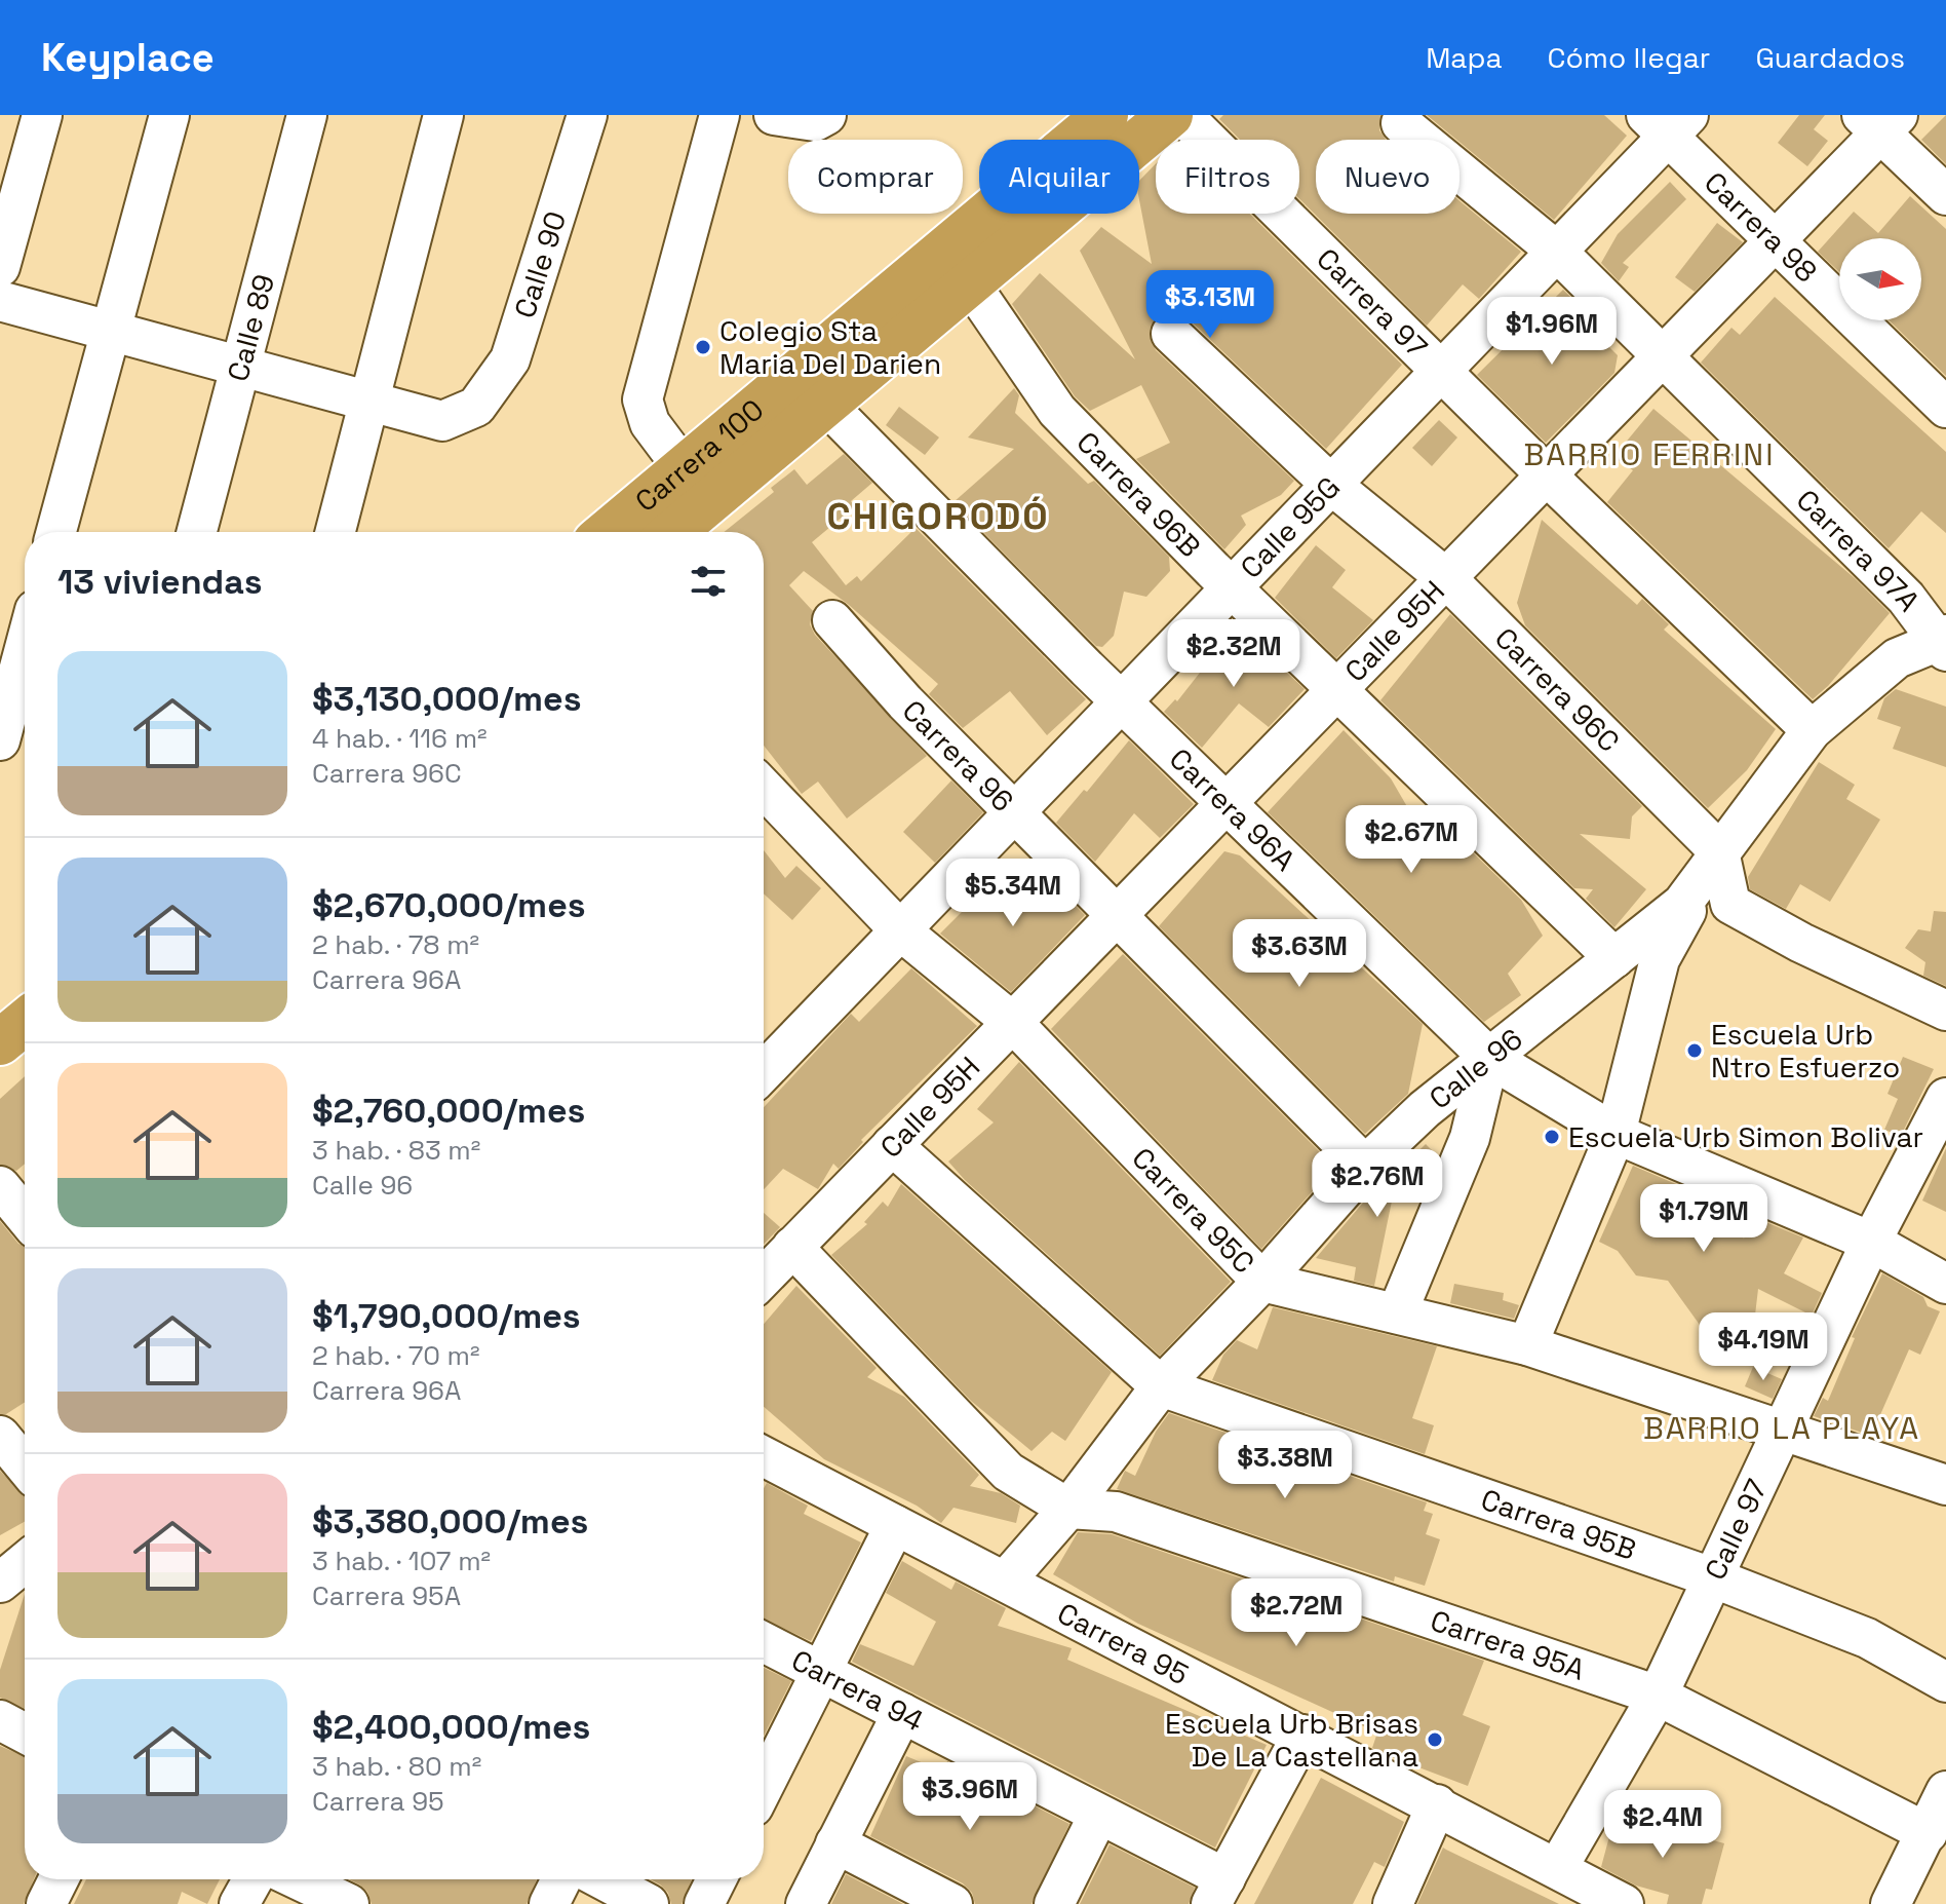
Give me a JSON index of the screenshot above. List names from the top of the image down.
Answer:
{
  "streets": {
    "highway": ["Carrera 100"],
    "street": [
      "Carrera 98",
      "Calle 90",
      "Carrera 97",
      "Calle 89",
      "Carrera 96B",
      "Calle 95G",
      "Carrera 97A",
      "Calle 95H",
      "Carrera 96C",
      "Carrera 96",
      "Carrera 96A",
      "Calle 96",
      "Carrera 95C",
      "Carrera 95B",
      "Calle 97",
      "Carrera 95",
      "Carrera 95A",
      "Carrera 94"
    ]
  },
  "crossings": [
    ["Carrera 98", "Calle 95G"],
    ["Carrera 98", "Calle 95H"],
    ["Carrera 97", "Calle 95G"],
    ["Carrera 97", "Calle 95H"],
    ["Carrera 97", "Calle 96"],
    ["Carrera 100", "Carrera 96B"],
    ["Carrera 100", "Carrera 96A"],
    ["Carrera 96B", "Calle 95G"],
    ["Carrera 96B", "Calle 95H"],
    ["Carrera 96B", "Calle 96"],
    ["Calle 95G", "Carrera 97A"],
    ["Calle 95G", "Carrera 96C"],
    ["Calle 95G", "Carrera 96"],
    ["Calle 95G", "Carrera 96A"],
    ["Calle 95G", "Carrera 95C"],
    ["Carrera 97A", "Calle 95H"],
    ["Carrera 97A", "Calle 96"],
    ["Calle 95H", "Carrera 96C"],
    ["Calle 95H", "Carrera 96"],
    ["Calle 95H", "Carrera 96A"],
    ["Calle 95H", "Carrera 95C"],
    ["Carrera 96C", "Calle 96"],
    ["Carrera 96", "Calle 96"],
    ["Carrera 96A", "Calle 96"],
    ["Carrera 96A", "Calle 97"],
    ["Calle 96", "Carrera 95C"],
    ["Calle 96", "Carrera 95B"],
    ["Calle 96", "Carrera 95"],
    ["Calle 96", "Carrera 95A"],
    ["Carrera 95C", "Calle 97"],
    ["Carrera 95B", "Calle 97"],
    ["Calle 97", "Carrera 95"],
    ["Calle 97", "Carrera 95A"]
  ],
  "districts": ["BARRIO FERRINI", "CHIGORODÓ", "BARRIO LA PLAYA"],
  "places": [
    "Colegio Sta Maria Del Darien",
    "Escuela Urb Ntro Esfuerzo",
    "Escuela Urb Simon Bolivar",
    "Escuela Urb Brisas De La Castellana"
  ],
  "north": "right",
  "page": {
    "header": "Keyplace",
    "nav": ["Mapa", "Cómo llegar", "Guardados"],
    "chip": [
      "Comprar",
      "Alquilar",
      "Filtros",
      "Nuevo"
    ],
    "price": [
      "$3.13M",
      "$1.96M",
      "$2.32M",
      "$2.67M",
      "$5.34M",
      "$3.63M",
      "$2.76M",
      "$1.79M",
      "$4.19M",
      "$3.38M",
      "$2.72M",
      "$3.96M",
      "$2.4M"
    ],
    "heading": "13 viviendas",
    "list": [
      {
        "name": "$3,130,000/mes",
        "note": "4 hab. · 116 m² · Carrera 96C"
      },
      {
        "name": "$2,670,000/mes",
        "note": "2 hab. · 78 m² · Carrera 96A"
      },
      {
        "name": "$2,760,000/mes",
        "note": "3 hab. · 83 m² · Calle 96"
      },
      {
        "name": "$1,790,000/mes",
        "note": "2 hab. · 70 m² · Carrera 96A"
      },
      {
        "name": "$3,380,000/mes",
        "note": "3 hab. · 107 m² · Carrera 95A"
      },
      {
        "name": "$2,400,000/mes",
        "note": "3 hab. · 80 m² · Carrera 95"
      }
    ]
  }
}
